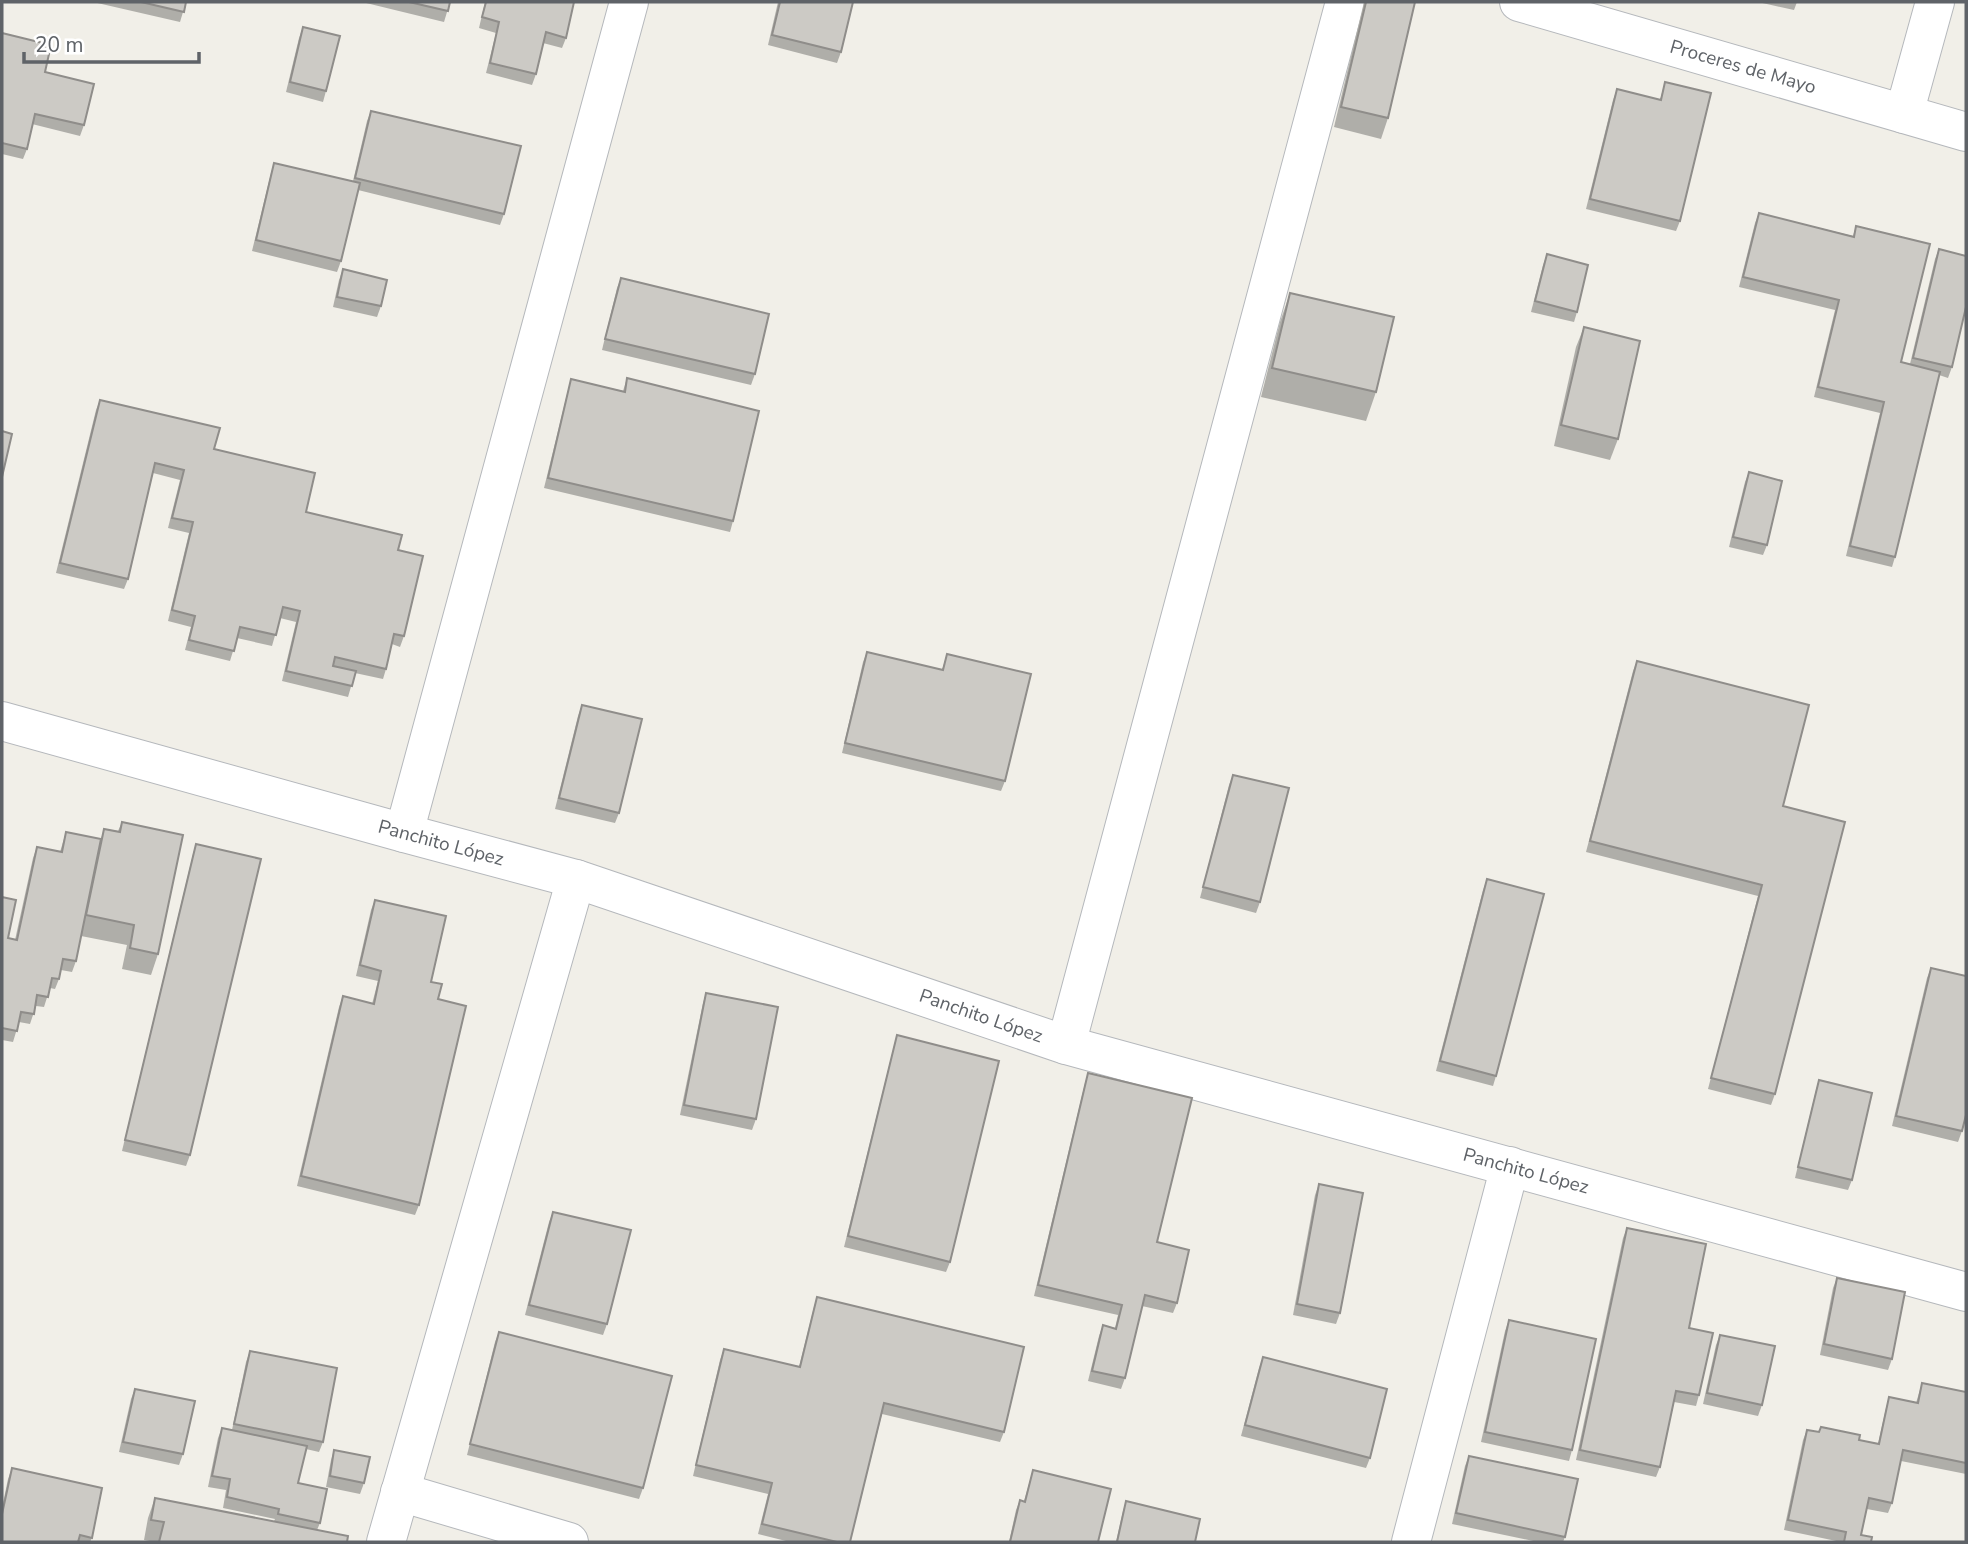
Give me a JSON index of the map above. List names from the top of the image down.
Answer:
{
  "streets": {
    "street": ["Proceres de Mayo", "Panchito López"]
  },
  "scale_bar": "20 m"
}
